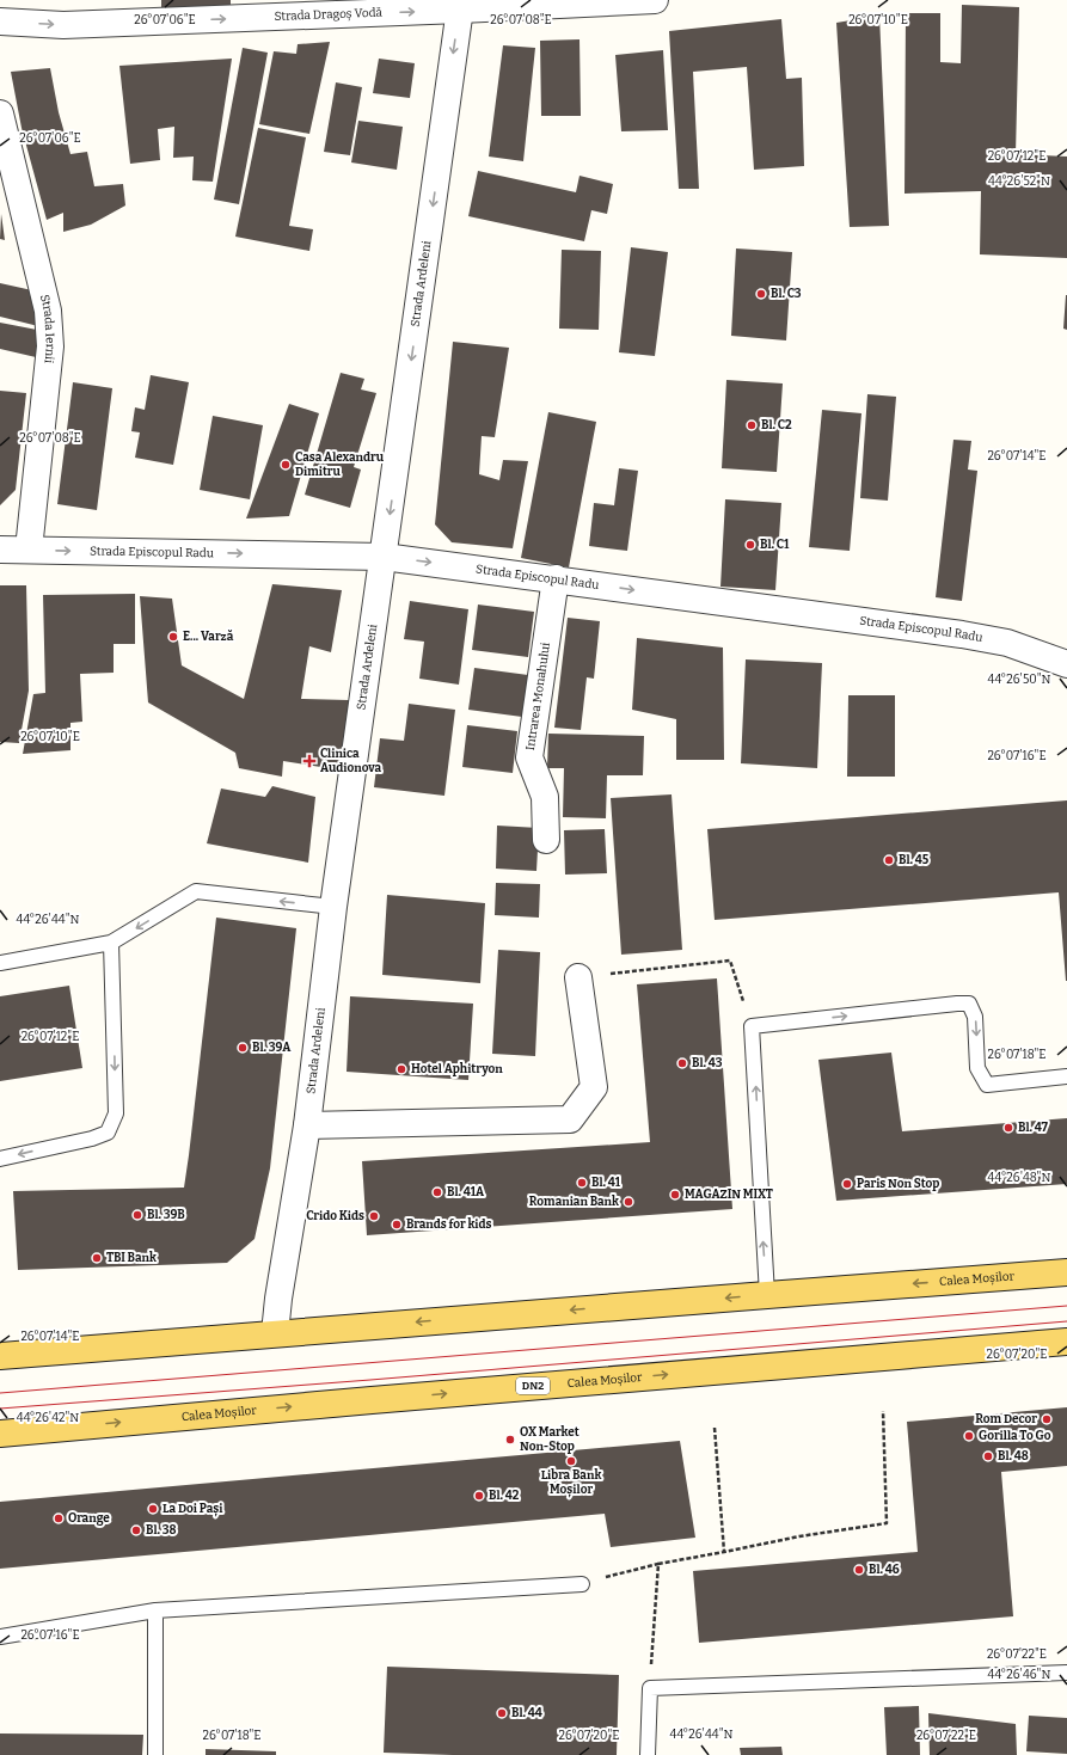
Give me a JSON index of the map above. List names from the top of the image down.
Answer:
{
  "streets": {
    "main road": ["Calea Moșilor", "DN2"],
    "street": [
      "Strada Dragoș Vodă",
      "Strada Ardeleni",
      "Strada Iernii",
      "Strada Episcopul Radu",
      "Intrarea Monahului"
    ]
  },
  "crossings": [
    ["Strada Dragoș Vodă", "Strada Ardeleni"],
    ["Strada Ardeleni", "Strada Episcopul Radu"],
    ["Strada Ardeleni", "Calea Moșilor"],
    ["Strada Iernii", "Strada Episcopul Radu"],
    ["Strada Episcopul Radu", "Intrarea Monahului"]
  ],
  "one_way": ["Strada Dragoș Vodă", "Strada Ardeleni", "Strada Episcopul Radu"],
  "places": {
    "other": [
      "Bl. C3",
      "Bl. C2",
      "Casa Alexandru Dimitru",
      "Bl. C1",
      "E... Varză",
      "Bl. 45",
      "Bl. 39A",
      "Bl. 43",
      "Hotel Aphitryon",
      "Bl. 47",
      "Bl. 41",
      "Paris Non Stop",
      "Bl. 41A",
      "MAGAZIN MIXT",
      "Romanian Bank",
      "Bl. 39B",
      "Crido Kids",
      "Brands for kids",
      "TBI Bank",
      "Rom Decor",
      "Gorilla To Go",
      "OX Market Non-Stop",
      "Bl. 48",
      "Libra Bank Moșilor",
      "Bl. 42",
      "La Doi Pași",
      "Orange",
      "Bl. 38",
      "Bl. 46",
      "Bl. 44"
    ],
    "health": ["Clinica Audionova"]
  },
  "coordinates": [
    "26°07'08\"E",
    "26°07'10\"E",
    "26°07'06\"E",
    "26°07'12\"E",
    "44°26'52\"N",
    "26°07'14\"E",
    "44°26'50\"N",
    "26°07'16\"E",
    "44°26'44\"N",
    "26°07'18\"E",
    "44°26'48\"N",
    "26°07'20\"E",
    "44°26'42\"N",
    "26°07'22\"E",
    "44°26'46\"N"
  ]
}
